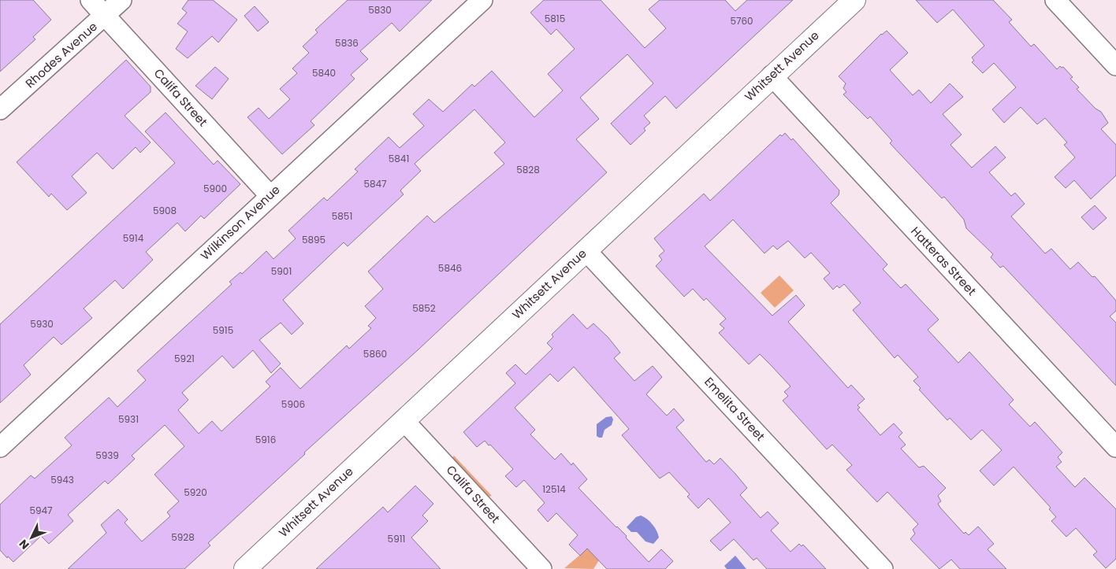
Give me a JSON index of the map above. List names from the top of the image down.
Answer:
{
  "streets": {
    "main road": ["Whitsett Avenue"],
    "street": [
      "Rhodes Avenue",
      "Califa Street",
      "Wilkinson Avenue",
      "Hatteras Street",
      "Emelita Street"
    ]
  },
  "crossings": [
    ["Rhodes Avenue", "Califa Street"],
    ["Whitsett Avenue", "Califa Street"],
    ["Whitsett Avenue", "Hatteras Street"],
    ["Whitsett Avenue", "Emelita Street"],
    ["Califa Street", "Wilkinson Avenue"]
  ],
  "house_numbers": [
    "5830",
    "5815",
    "5760",
    "5836",
    "5840",
    "5841",
    "5828",
    "5847",
    "5900",
    "5908",
    "5851",
    "5914",
    "5895",
    "5846",
    "5901",
    "5852",
    "5930",
    "5915",
    "5860",
    "5921",
    "5906",
    "5931",
    "5916",
    "5939",
    "5943",
    "12514",
    "5920",
    "5947",
    "5928",
    "5911"
  ],
  "north": "bottom left"
}
